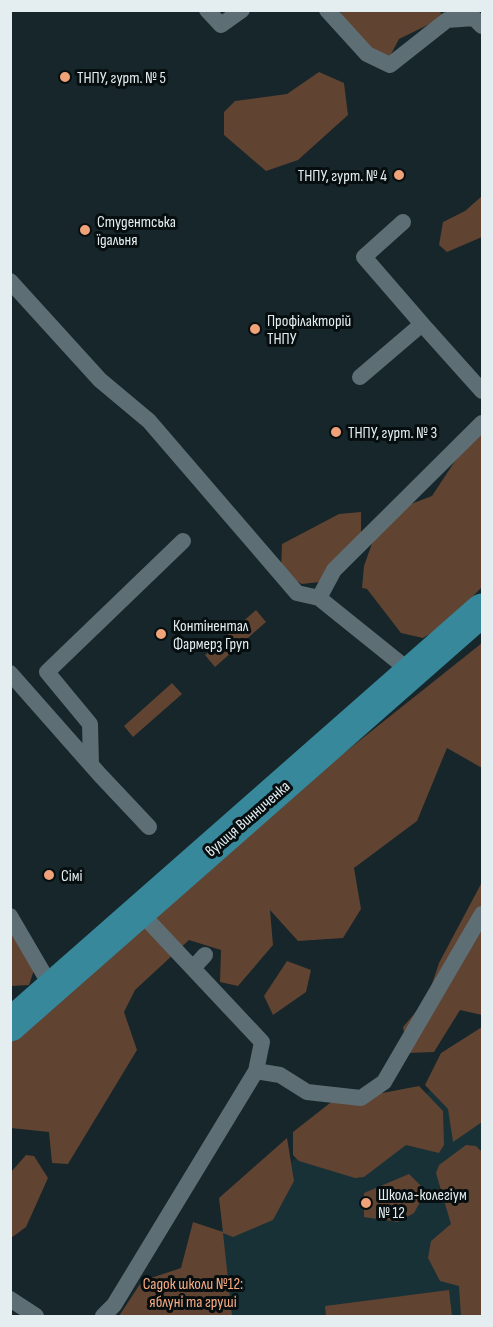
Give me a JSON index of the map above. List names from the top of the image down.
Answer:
{
  "streets": {
    "main road": ["вулиця Винниченка"]
  },
  "parks": ["Садок школи №12: яблуні та груші"],
  "places": [
    "ТНПУ, гурт. № 5",
    "ТНПУ, гурт. № 4",
    "Студентська їдальня",
    "Профілакторій ТНПУ",
    "ТНПУ, гурт. № 3",
    "Контінентал Фармерз Груп",
    "Сімі",
    "Школа-колегіум № 12"
  ]
}
